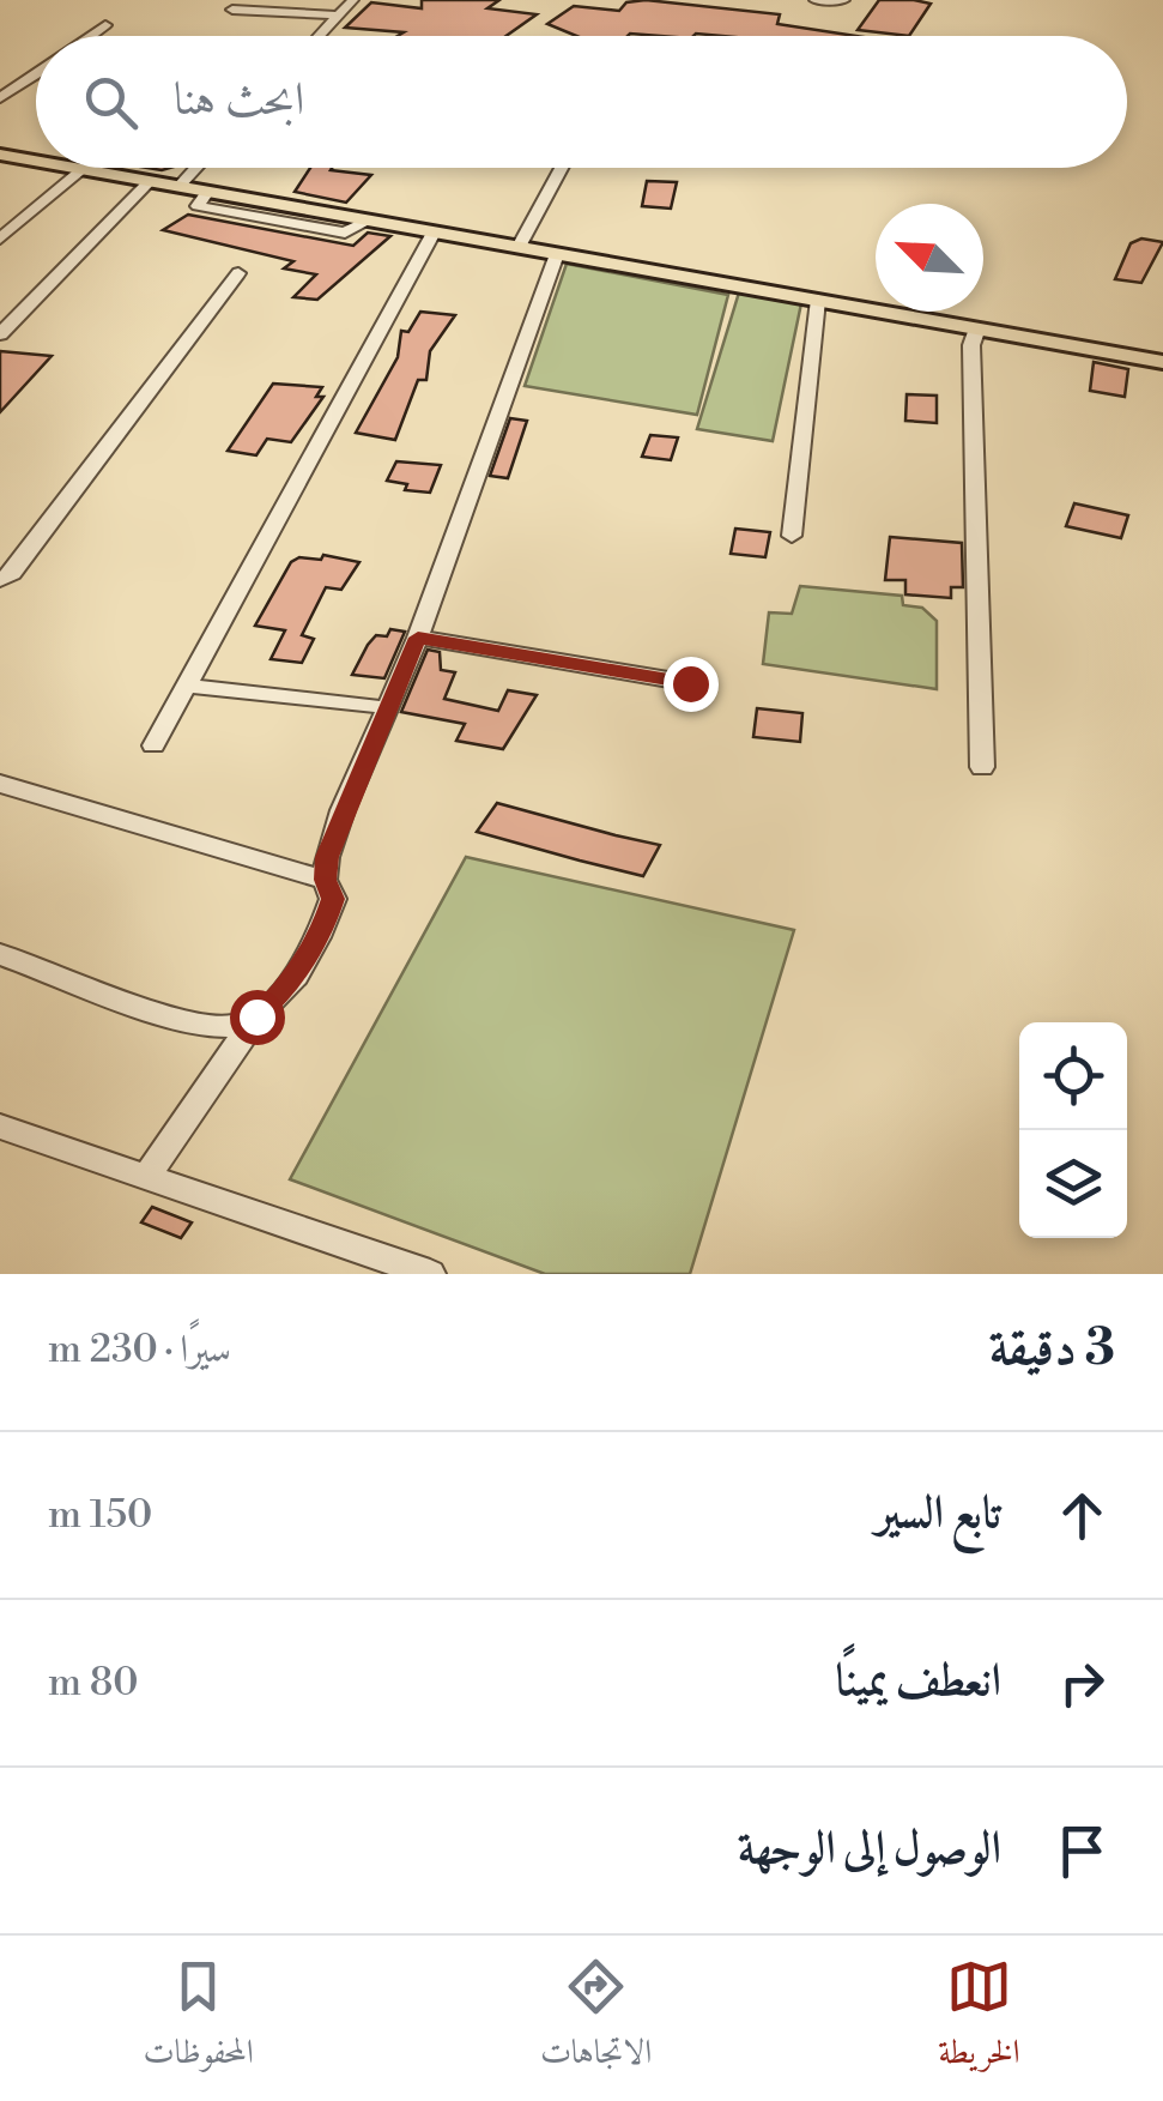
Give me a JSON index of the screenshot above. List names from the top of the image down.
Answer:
{
  "north": "top left",
  "page": {
    "search": "ابحث هنا",
    "heading": ["3 دقيقة", "سيرًا · 230 m"],
    "list": [
      ["تابع السير", "150 m"],
      ["انعطف يمينًا", "80 m"],
      "الوصول إلى الوجهة"
    ],
    "nav": ["الخريطة", "الاتجاهات", "المحفوظات"]
  }
}
